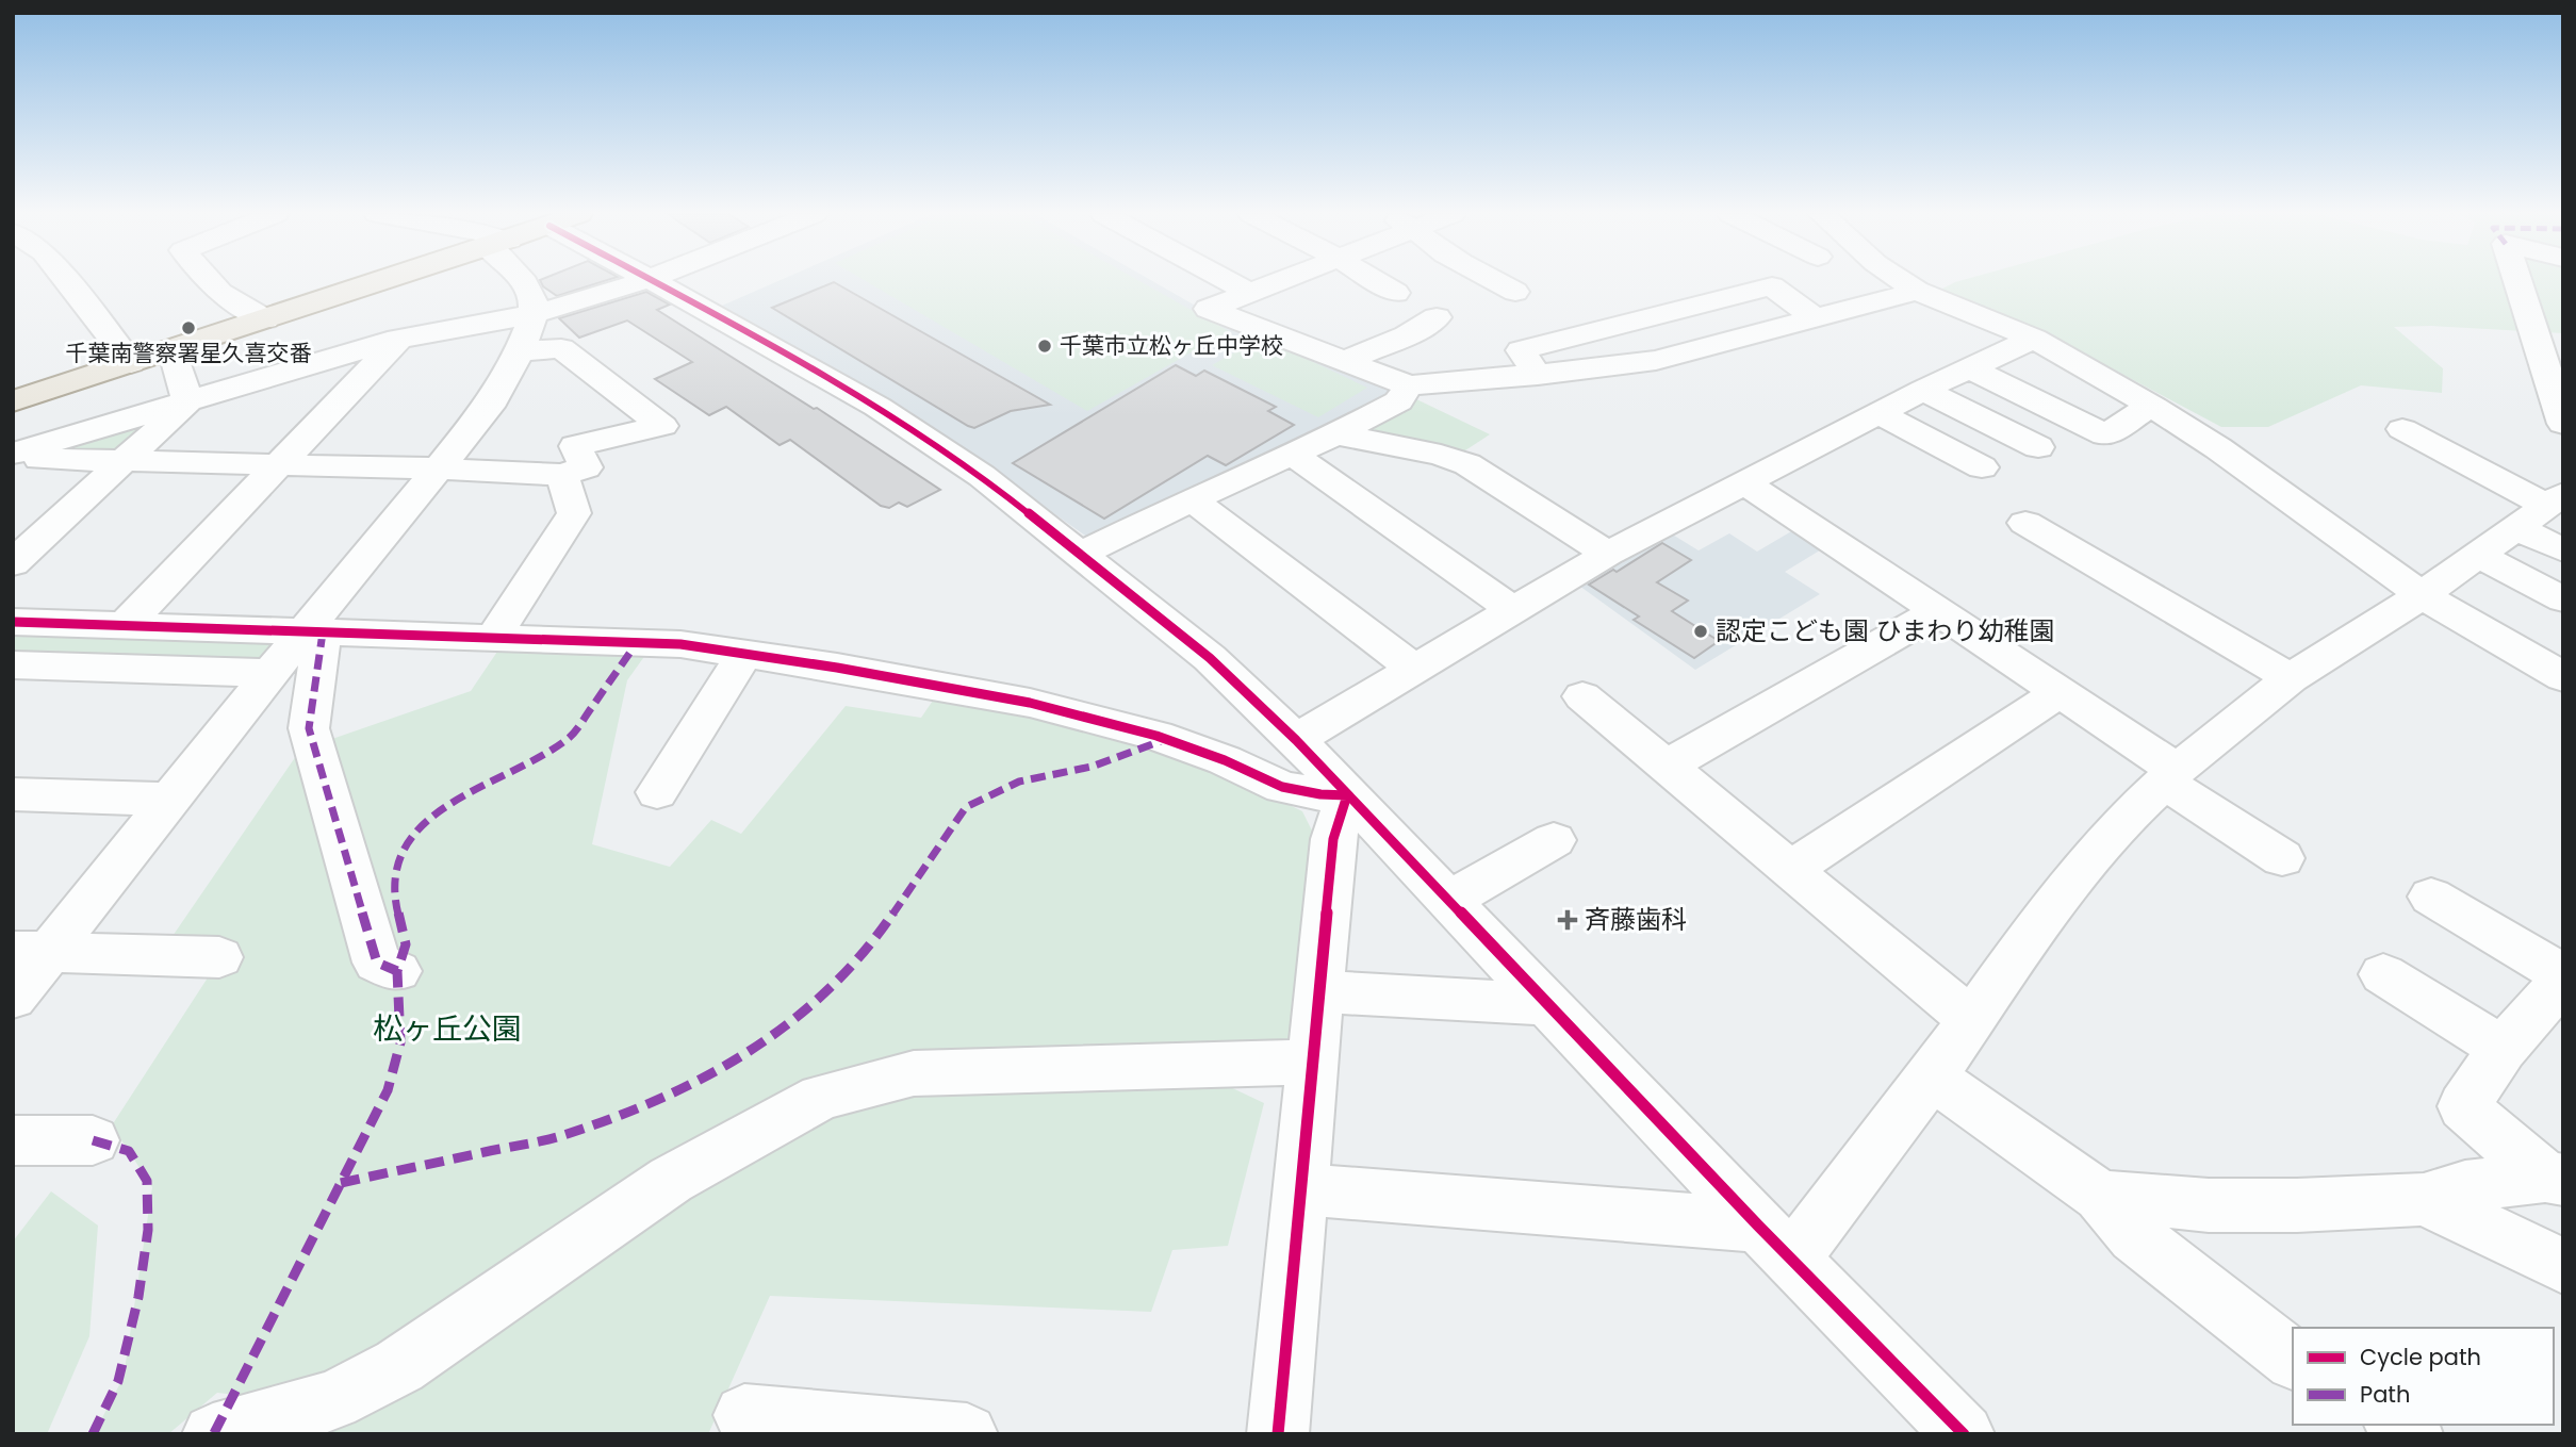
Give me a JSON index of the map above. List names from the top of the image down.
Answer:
{
  "parks": ["松ヶ丘公園"],
  "places": {
    "other": ["千葉南警察署星久喜交番", "千葉市立松ヶ丘中学校", "認定こども園 ひまわり幼稚園"],
    "health": ["斉藤歯科"]
  },
  "legend": ["Cycle path", "Path"]
}
